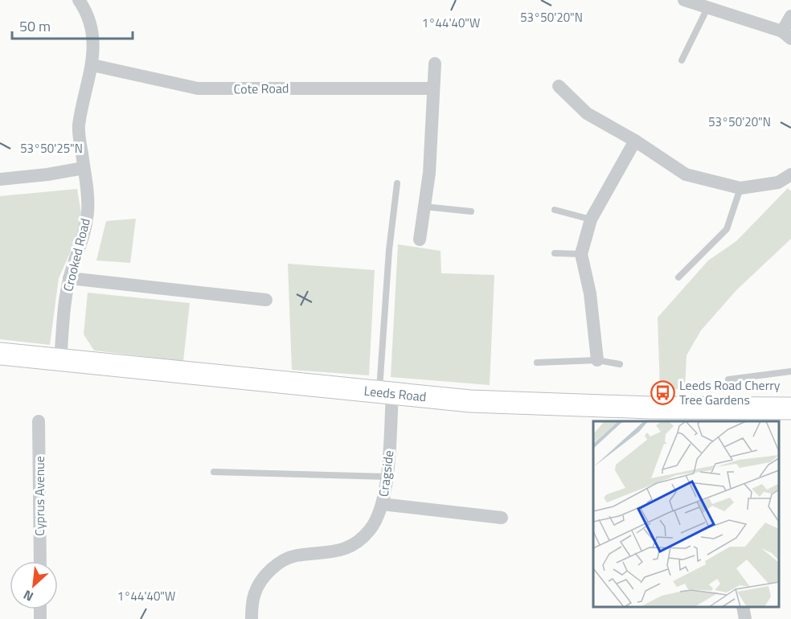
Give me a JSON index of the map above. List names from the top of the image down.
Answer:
{
  "streets": {
    "main road": ["Leeds Road"],
    "street": [
      "Cote Road",
      "Crooked Road",
      "Cragside",
      "Cyprus Avenue"
    ]
  },
  "crossings": [
    ["Cote Road", "Crooked Road"],
    ["Crooked Road", "Leeds Road"],
    ["Leeds Road", "Cragside"]
  ],
  "places": {
    "bus stop": ["Leeds Road Cherry Tree Gardens"]
  },
  "scale_bar": "50 m",
  "north": "bottom left",
  "coordinates": ["53°50'20\"N", "1°44'40\"W", "53°50'25\"N"]
}
